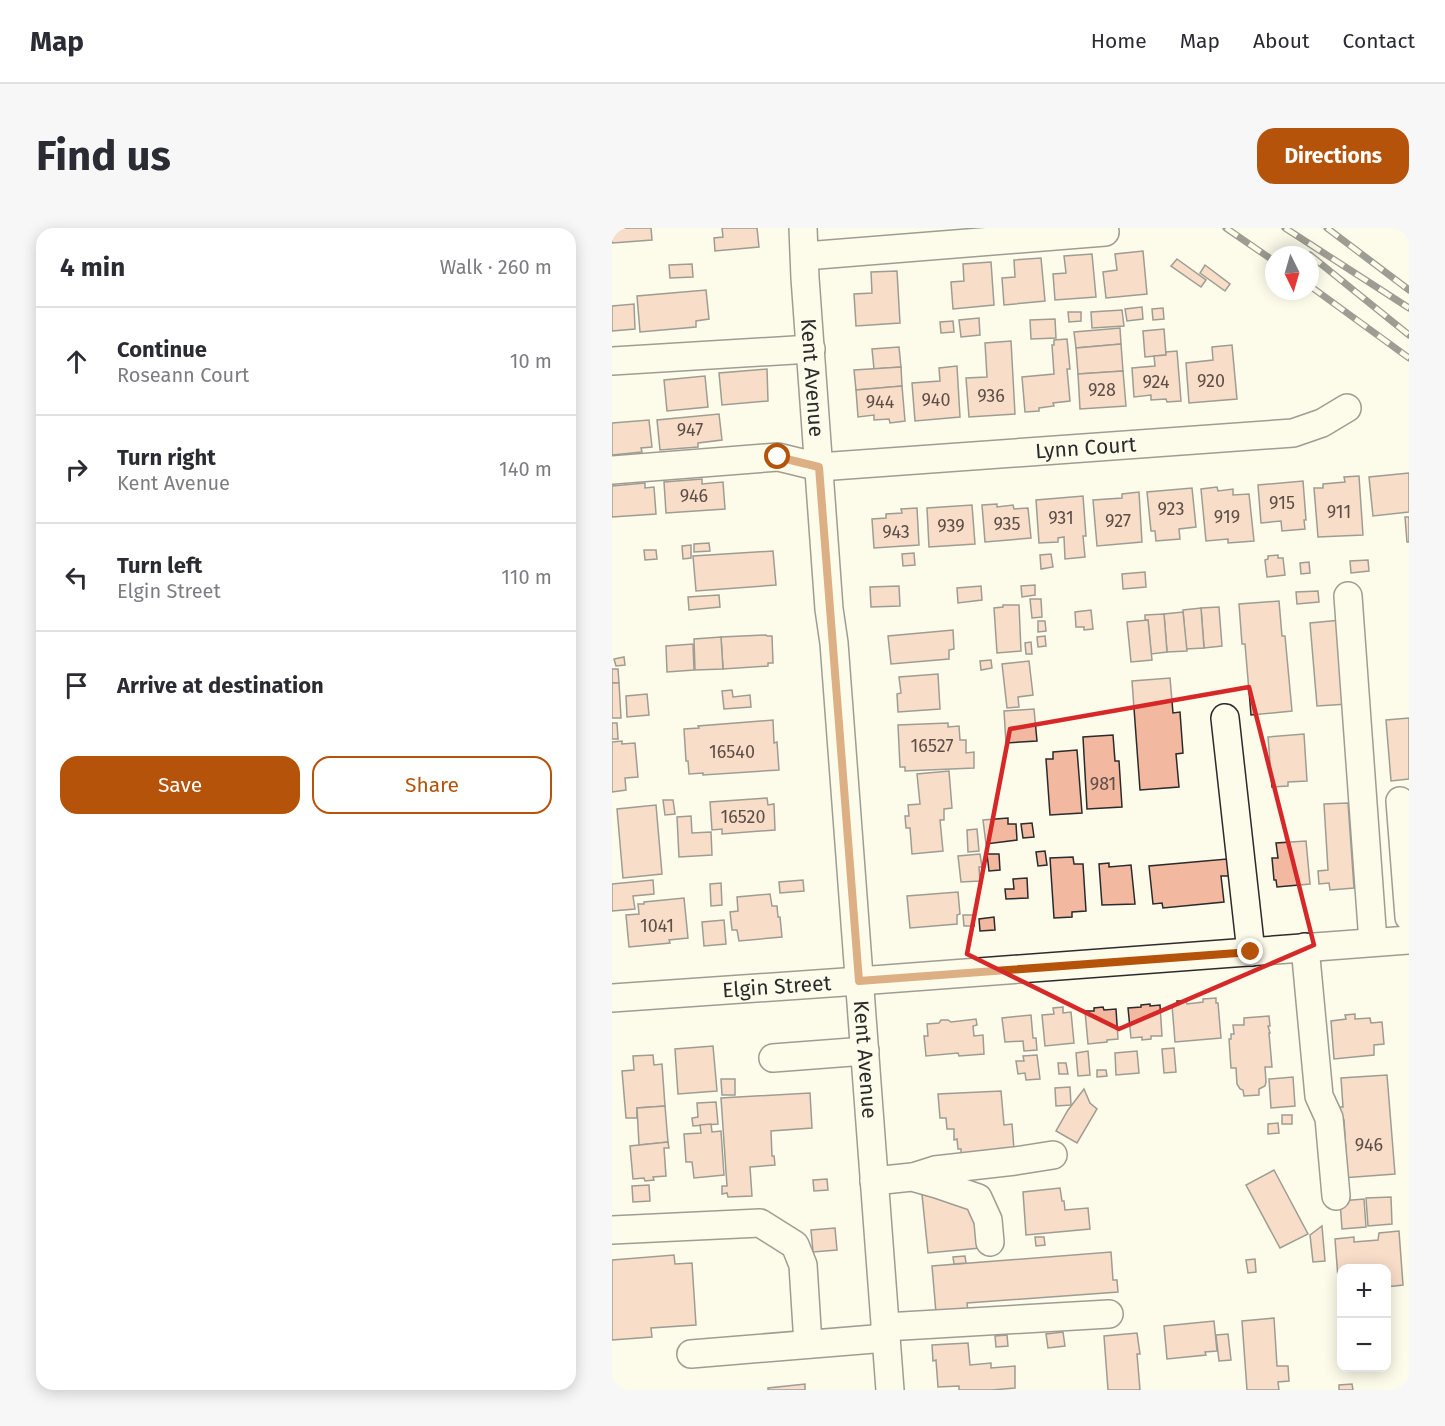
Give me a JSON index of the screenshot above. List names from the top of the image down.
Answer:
{
  "streets": {
    "street": ["Kent Avenue", "Lynn Court", "Elgin Street"]
  },
  "crossings": [
    ["Kent Avenue", "Lynn Court"],
    ["Kent Avenue", "Elgin Street"]
  ],
  "house_numbers": [
    "920",
    "924",
    "928",
    "936",
    "940",
    "944",
    "947",
    "946",
    "915",
    "923",
    "911",
    "919",
    "931",
    "927",
    "935",
    "939",
    "943",
    "16527",
    "16540",
    "981",
    "16520",
    "1041",
    "946"
  ],
  "north": "bottom",
  "page": {
    "header": "Map",
    "nav": [
      "Home",
      "Map",
      "About",
      "Contact"
    ],
    "buttons": [
      "Directions",
      ["Save", "Share"]
    ],
    "title": "Find us",
    "heading": ["4 min", "Walk · 260 m"],
    "list": [
      ["Continue", "Roseann Court", "10 m"],
      ["Turn right", "Kent Avenue", "140 m"],
      ["Turn left", "Elgin Street", "110 m"],
      "Arrive at destination"
    ],
    "map_buttons": ["+", "−"]
  }
}
